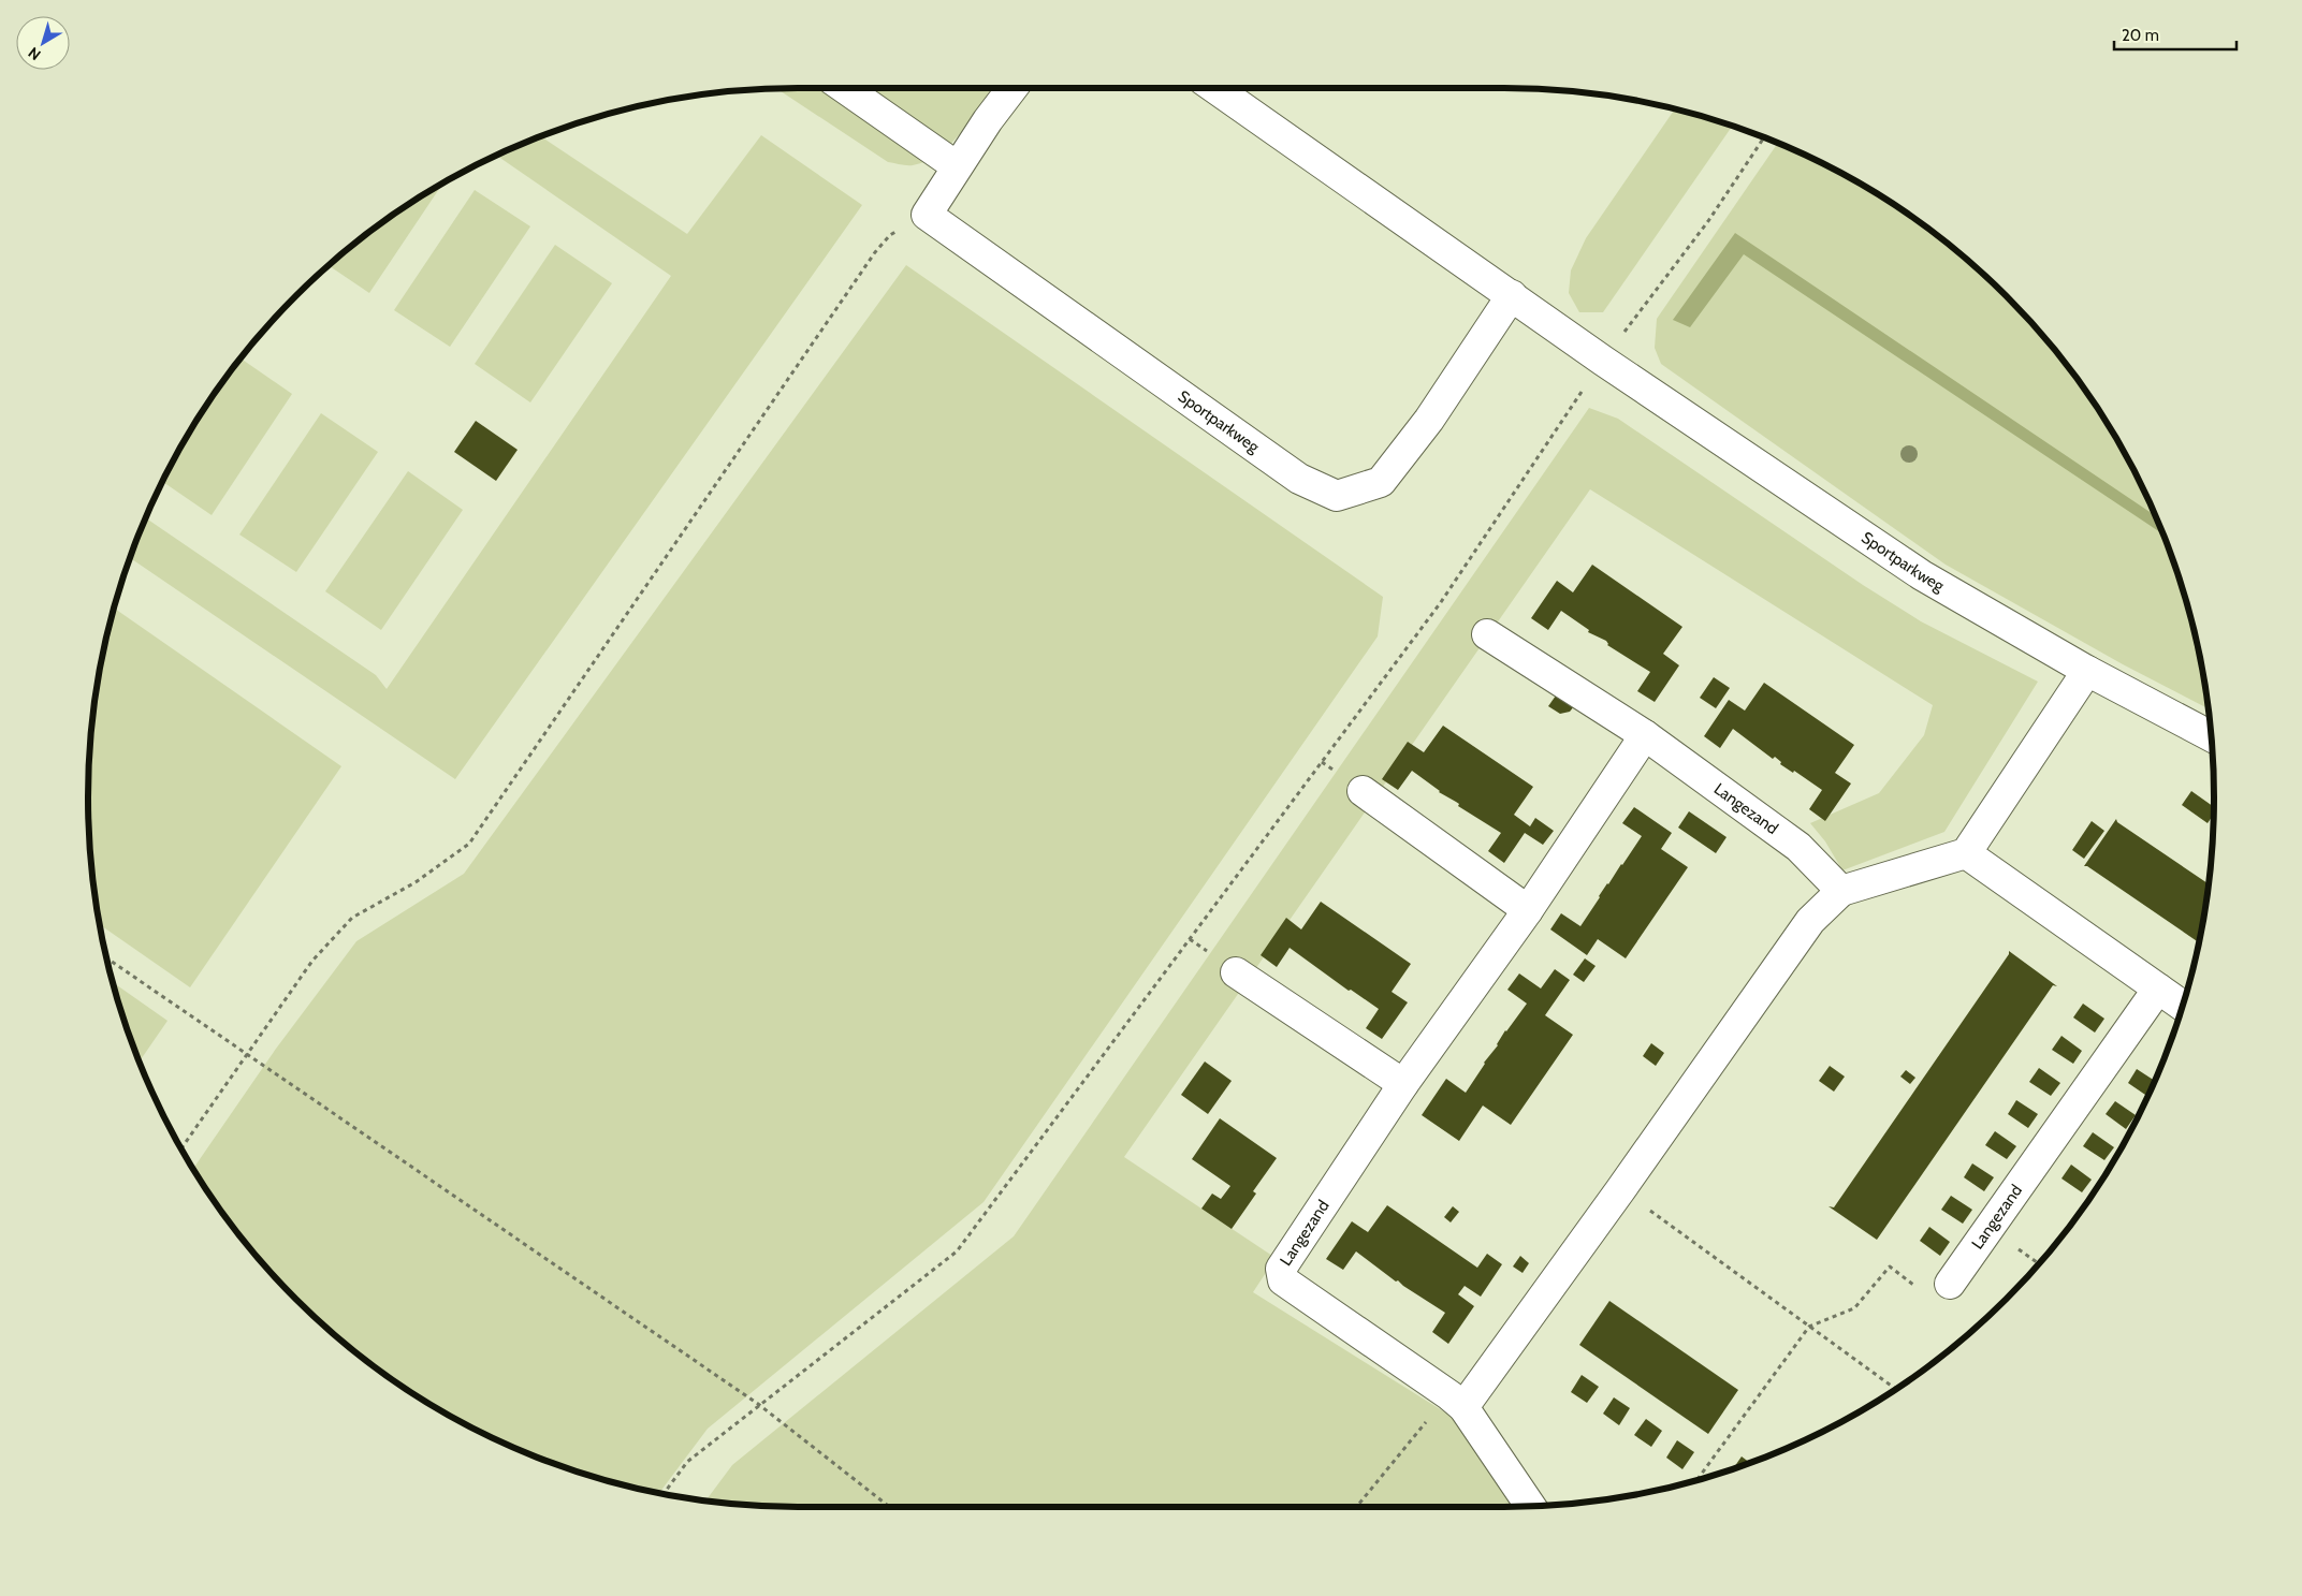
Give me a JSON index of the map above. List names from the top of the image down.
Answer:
{
  "streets": {
    "street": ["Sportparkweg", "Langezand"]
  },
  "scale_bar": "20 m",
  "north": "bottom left"
}
